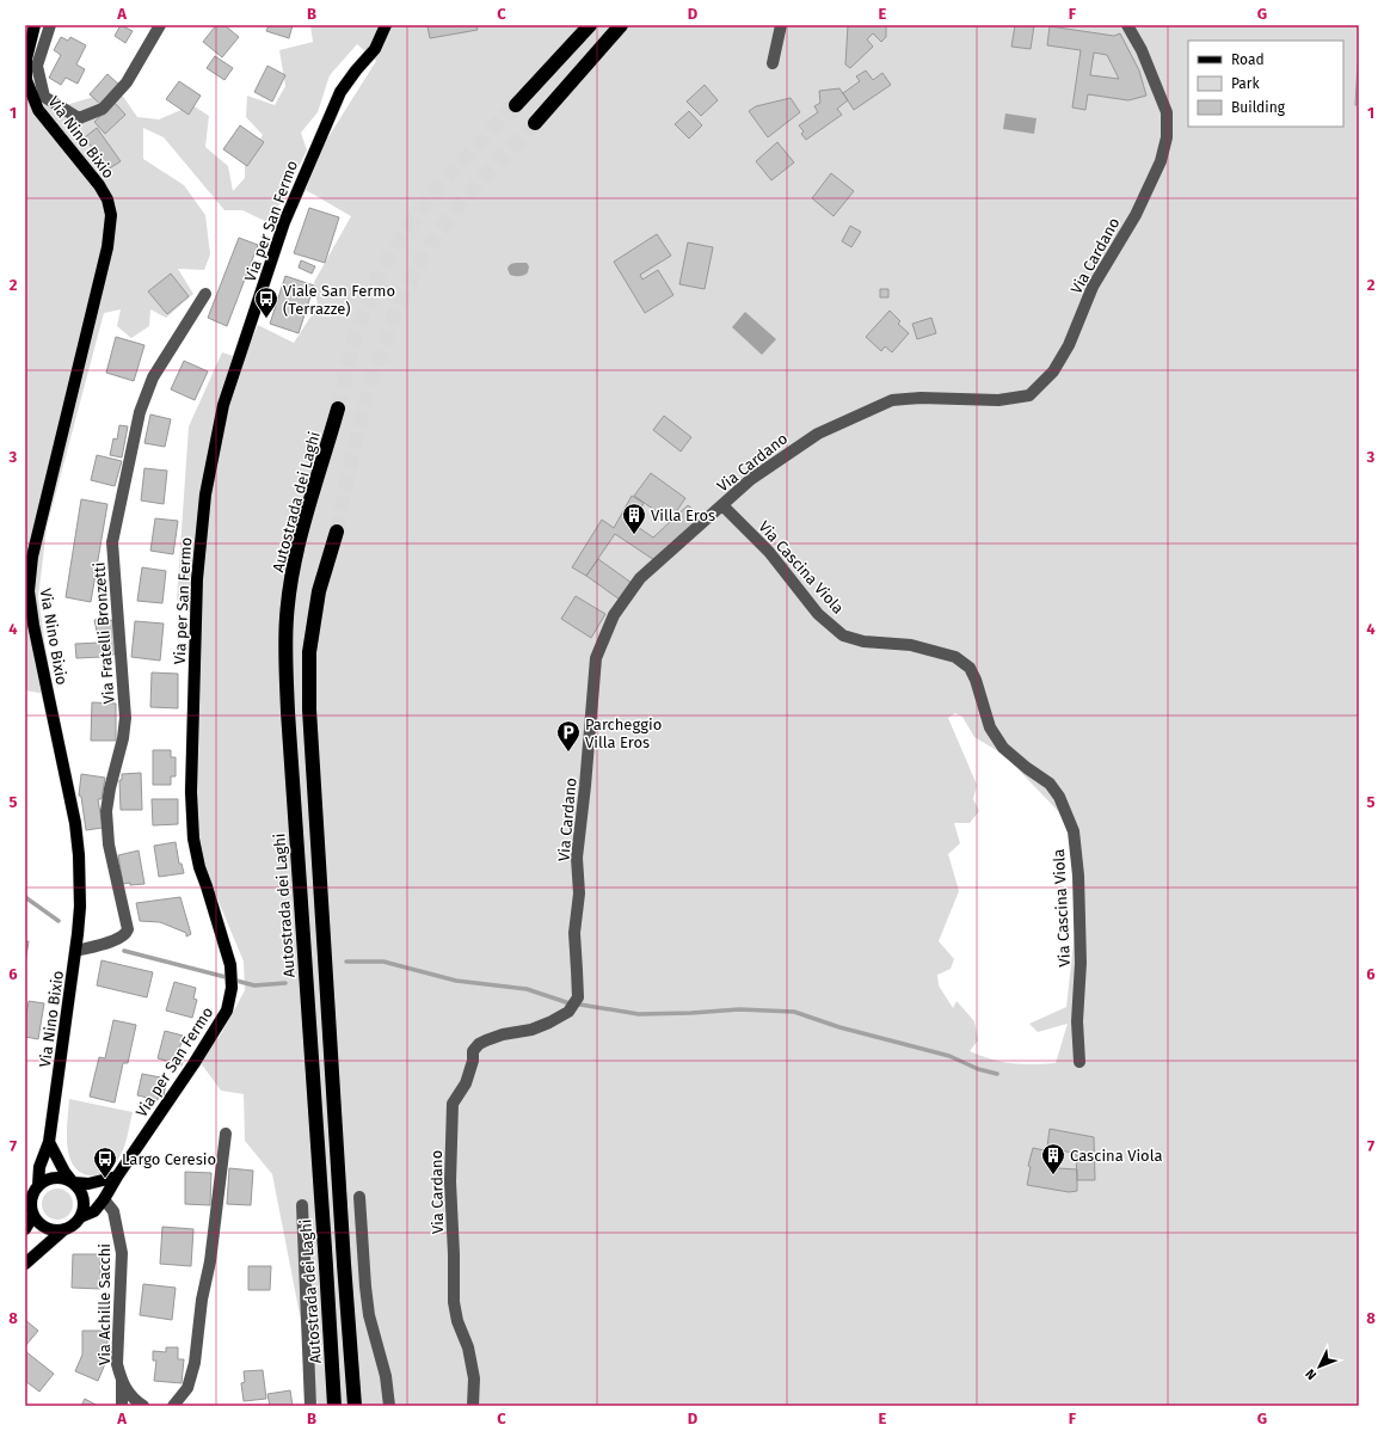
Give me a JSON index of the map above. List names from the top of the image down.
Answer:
{
  "streets": {
    "highway": ["Autostrada dei Laghi"],
    "main road": ["Via Nino Bixio", "Via per San Fermo"],
    "street": [
      "Via Cardano",
      "Via Cascina Viola",
      "Via Fratelli Bronzetti",
      "Via Achille Sacchi"
    ]
  },
  "crossings": [
    ["Via Nino Bixio", "Via per San Fermo"],
    ["Via Nino Bixio", "Via Fratelli Bronzetti"],
    ["Via per San Fermo", "Via Achille Sacchi"],
    ["Via Cardano", "Via Cascina Viola"]
  ],
  "places": {
    "bus stop": ["Viale San Fermo (Terrazze)", "Largo Ceresio"],
    "building": ["Villa Eros", "Cascina Viola"],
    "parking": ["Parcheggio Villa Eros"]
  },
  "legend": ["Road", "Park", "Building"],
  "north": "bottom left",
  "grid": {
    "columns": [
      "A",
      "B",
      "C",
      "D",
      "E",
      "F",
      "G"
    ],
    "rows": [
      "1",
      "2",
      "3",
      "4",
      "5",
      "6",
      "7",
      "8"
    ]
  }
}
